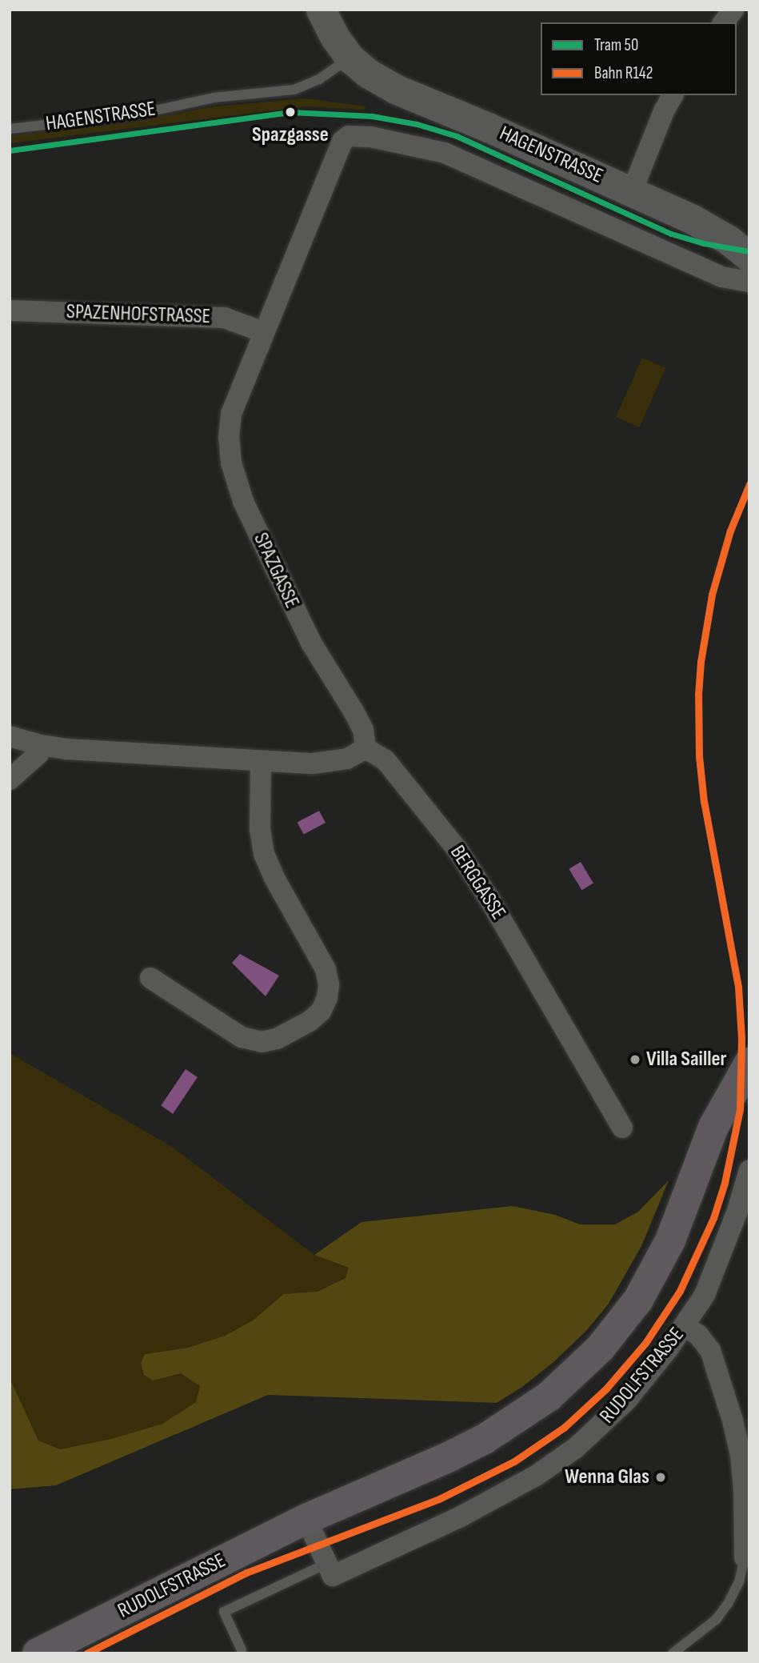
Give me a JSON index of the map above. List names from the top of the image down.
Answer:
{
  "streets": {
    "main road": ["HAGENSTRASSE", "RUDOLFSTRASSE"],
    "street": ["SPAZENHOFSTRASSE", "SPAZGASSE", "BERGGASSE"]
  },
  "crossings": [
    ["HAGENSTRASSE", "SPAZGASSE"],
    ["SPAZENHOFSTRASSE", "SPAZGASSE"],
    ["SPAZGASSE", "BERGGASSE"]
  ],
  "places": ["Spazgasse", "Villa Sailler", "Wenna Glas"],
  "lines": ["tram line 50", "rail line R142"],
  "legend": ["Tram 50", "Bahn R142"]
}
